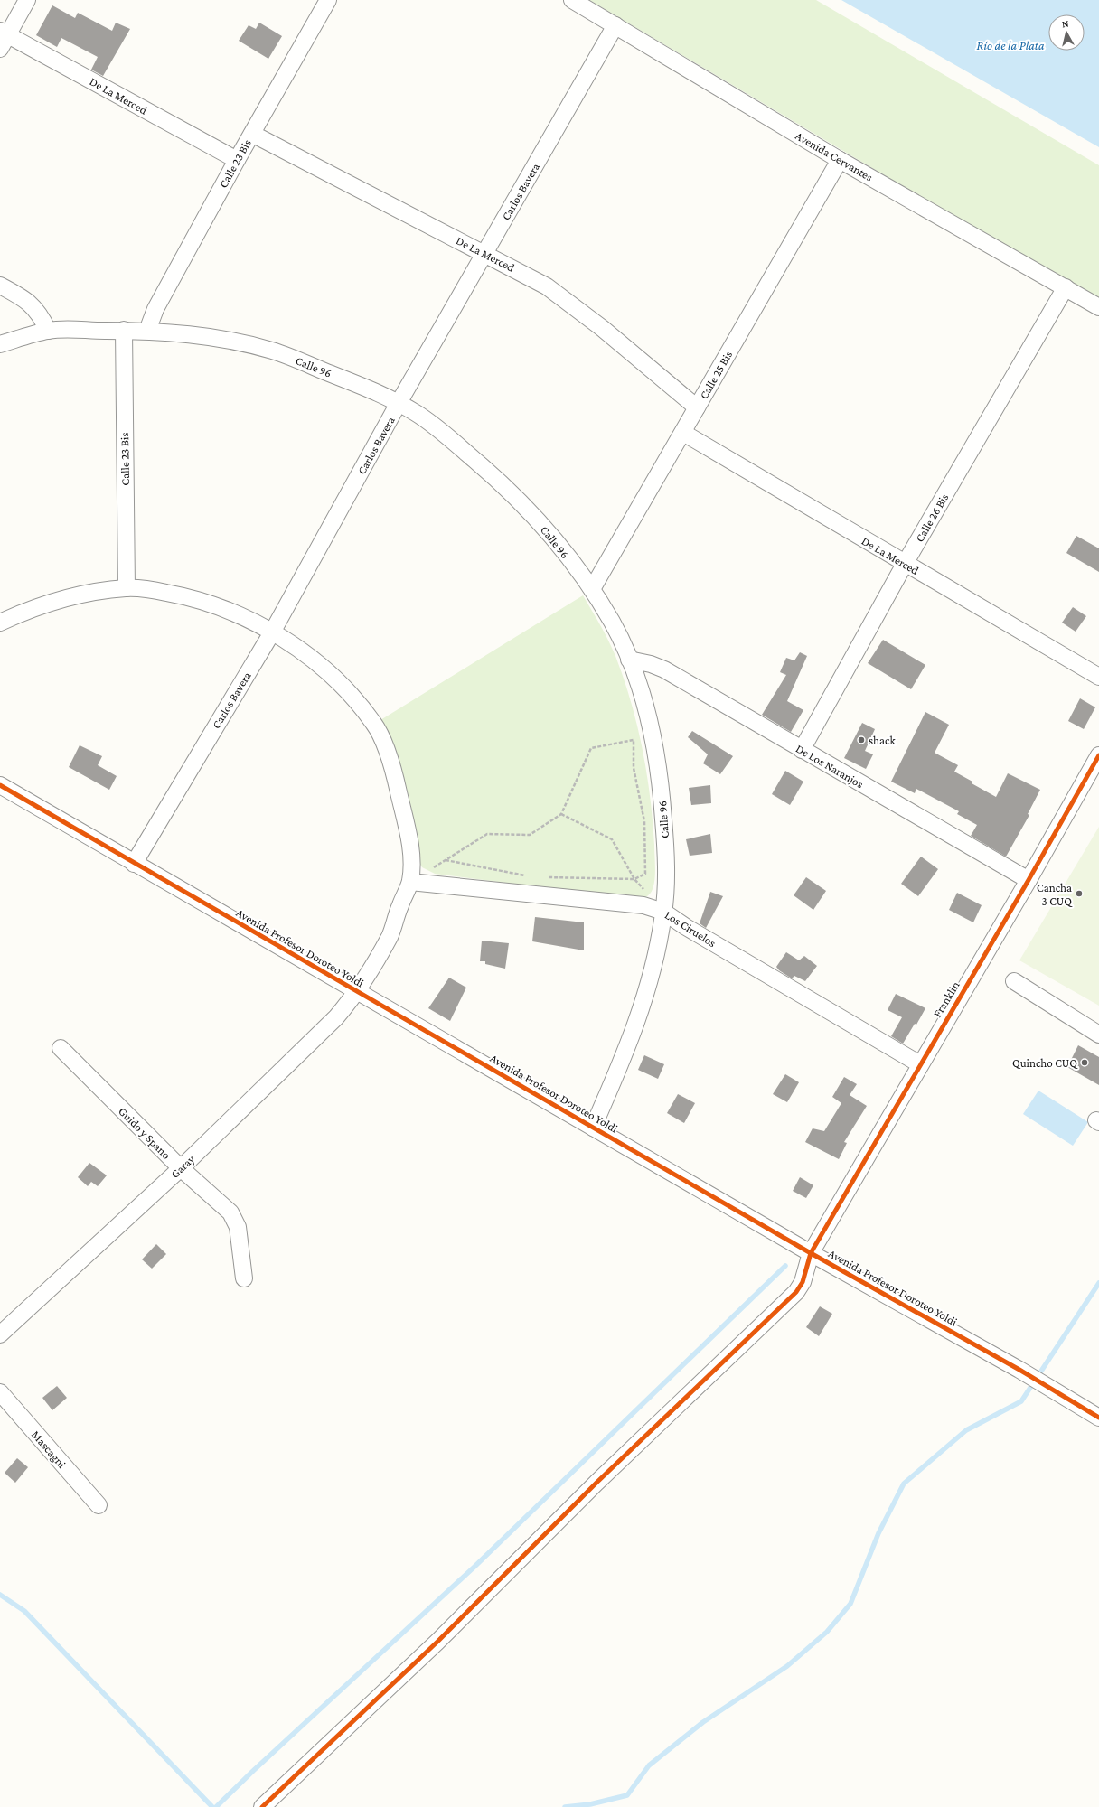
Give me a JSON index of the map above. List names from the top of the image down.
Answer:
{
  "streets": {
    "street": [
      "De La Merced",
      "Avenida Cervantes",
      "Calle 23 Bis",
      "Carlos Bavera",
      "Calle 96",
      "Calle 25 Bis",
      "Calle 26 Bis",
      "De Los Naranjos",
      "Los Ciruelos",
      "Avenida Profesor Doroteo Yoldi",
      "Franklin",
      "Guido y Spano",
      "Garay",
      "Mascagni"
    ]
  },
  "crossings": [
    ["De La Merced", "Calle 23 Bis"],
    ["De La Merced", "Carlos Bavera"],
    ["De La Merced", "Calle 25 Bis"],
    ["De La Merced", "Calle 26 Bis"],
    ["Avenida Cervantes", "Carlos Bavera"],
    ["Avenida Cervantes", "Calle 25 Bis"],
    ["Avenida Cervantes", "Calle 26 Bis"],
    ["Calle 23 Bis", "Calle 96"],
    ["Calle 23 Bis", "Garay"],
    ["Carlos Bavera", "Calle 96"],
    ["Carlos Bavera", "Avenida Profesor Doroteo Yoldi"],
    ["Carlos Bavera", "Garay"],
    ["Calle 96", "Calle 25 Bis"],
    ["Calle 96", "De Los Naranjos"],
    ["Calle 96", "Los Ciruelos"],
    ["Calle 96", "Avenida Profesor Doroteo Yoldi"],
    ["Calle 26 Bis", "De Los Naranjos"],
    ["De Los Naranjos", "Franklin"],
    ["Los Ciruelos", "Franklin"],
    ["Los Ciruelos", "Garay"],
    ["Avenida Profesor Doroteo Yoldi", "Franklin"],
    ["Avenida Profesor Doroteo Yoldi", "Garay"],
    ["Guido y Spano", "Garay"]
  ],
  "water": ["Río de la Plata"],
  "places": ["shack", "Cancha 3 CUQ", "Quincho CUQ"],
  "north": "top"
}
